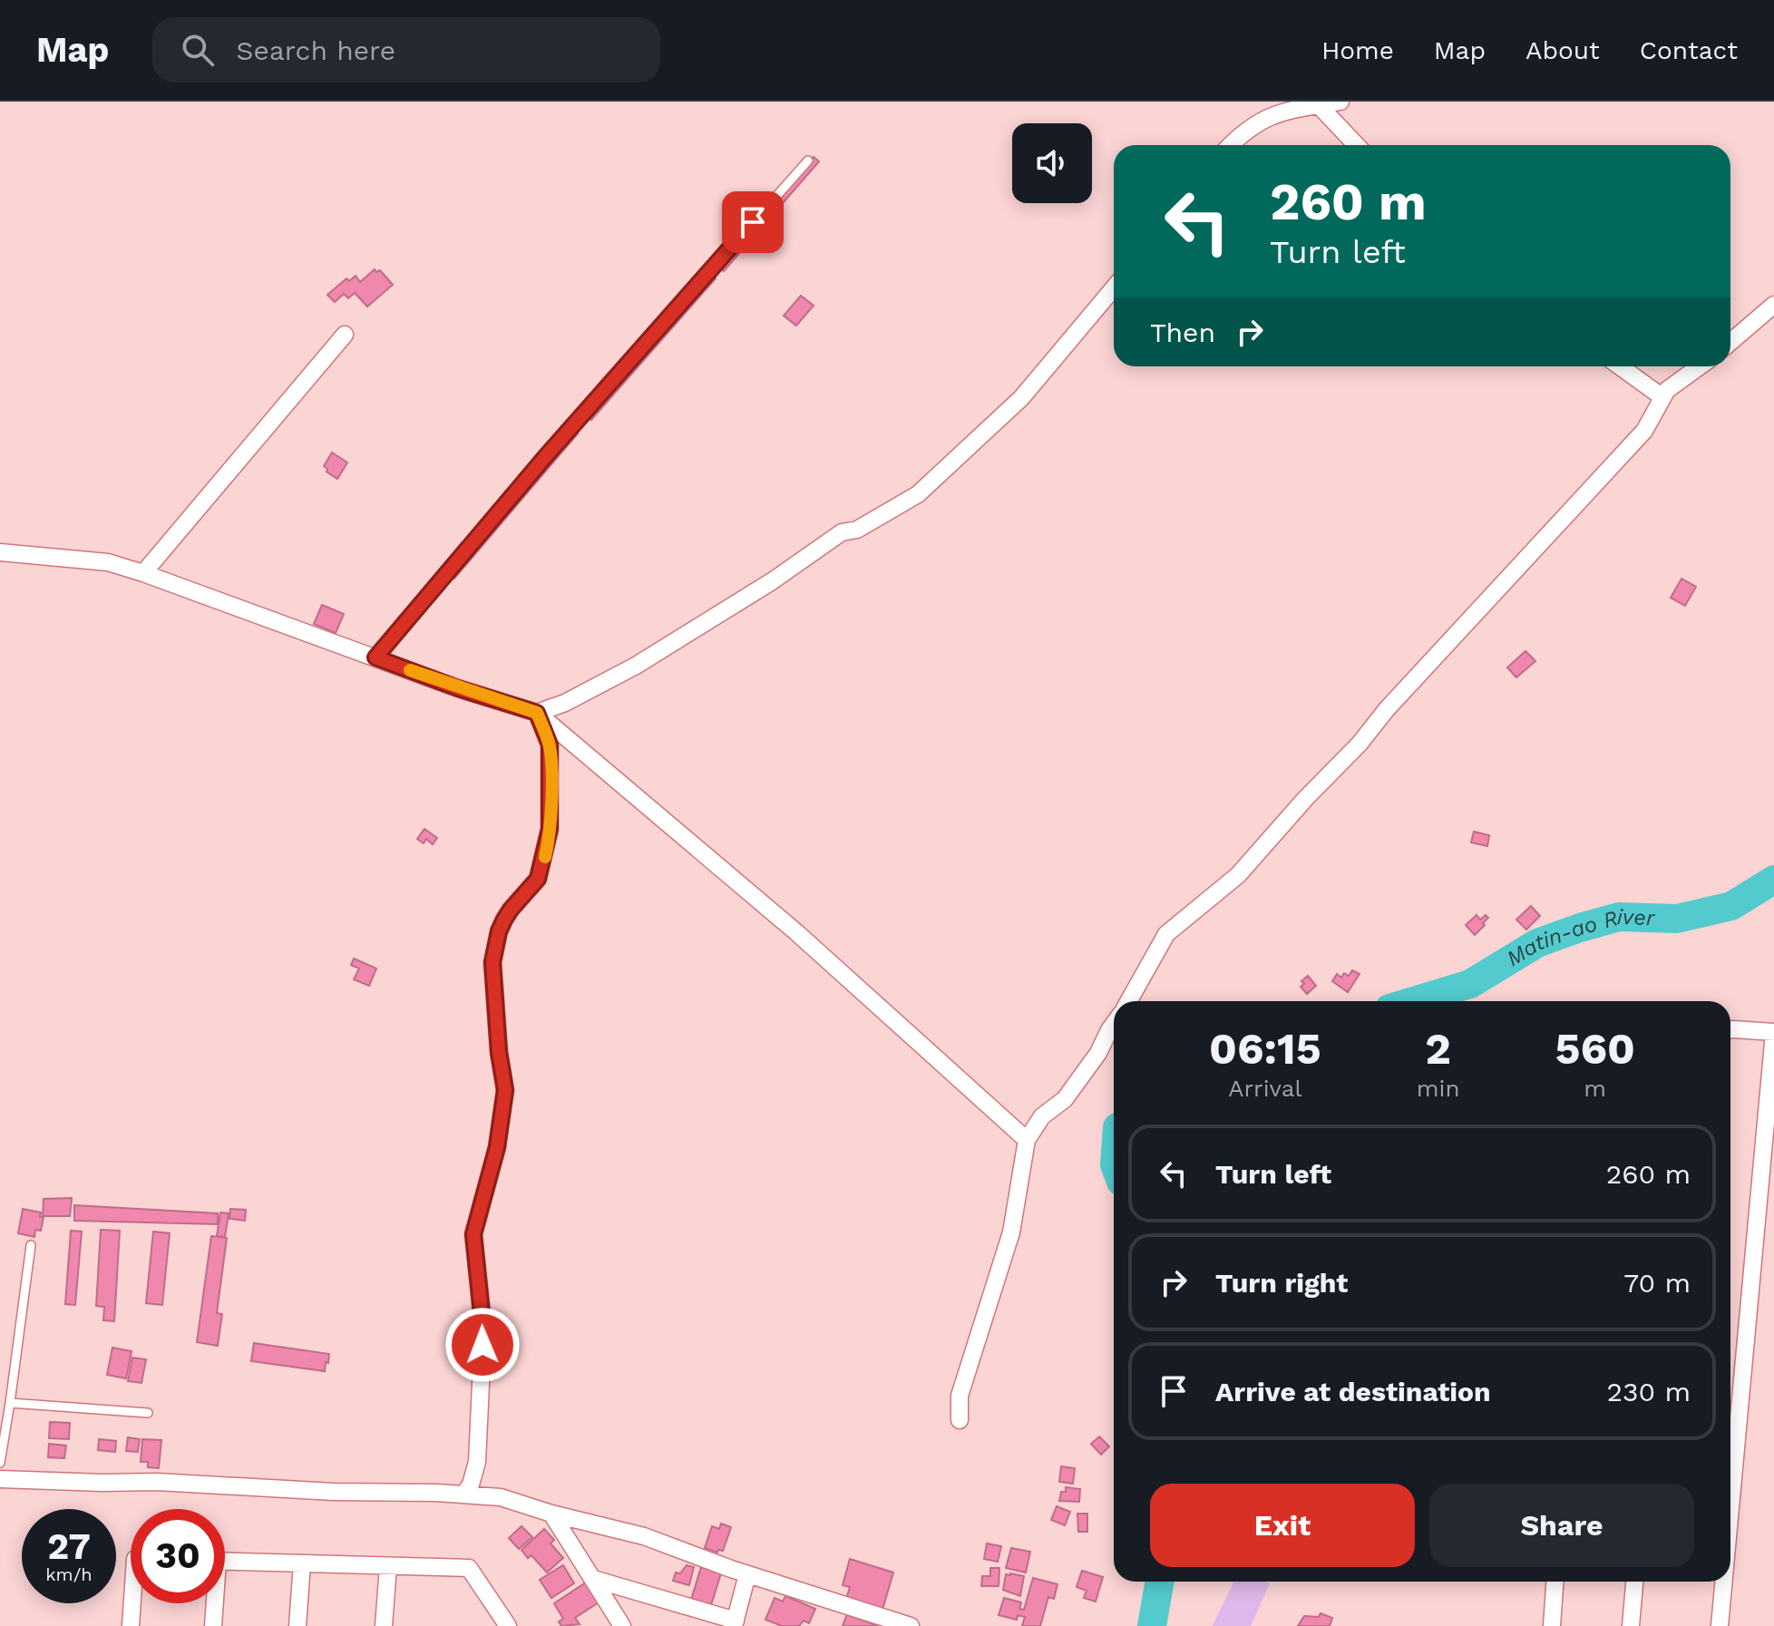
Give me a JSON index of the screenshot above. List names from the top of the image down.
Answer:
{
  "water": ["Matin-ao River"],
  "page": {
    "header": "Map",
    "search": "Search here",
    "nav": [
      "Home",
      "Map",
      "About",
      "Contact"
    ],
    "turn": ["260 m", "Turn left"],
    "then": "Then",
    "eta": [
      "06:15",
      "Arrival",
      "2",
      "min",
      "560",
      "m"
    ],
    "list": [
      {
        "name": "Turn left",
        "value": "260 m"
      },
      {
        "name": "Turn right",
        "value": "70 m"
      },
      {
        "name": "Arrive at destination",
        "value": "230 m"
      }
    ],
    "buttons": ["Exit", "Share"],
    "speed": "27 km/h",
    "limit": "30"
  }
}
